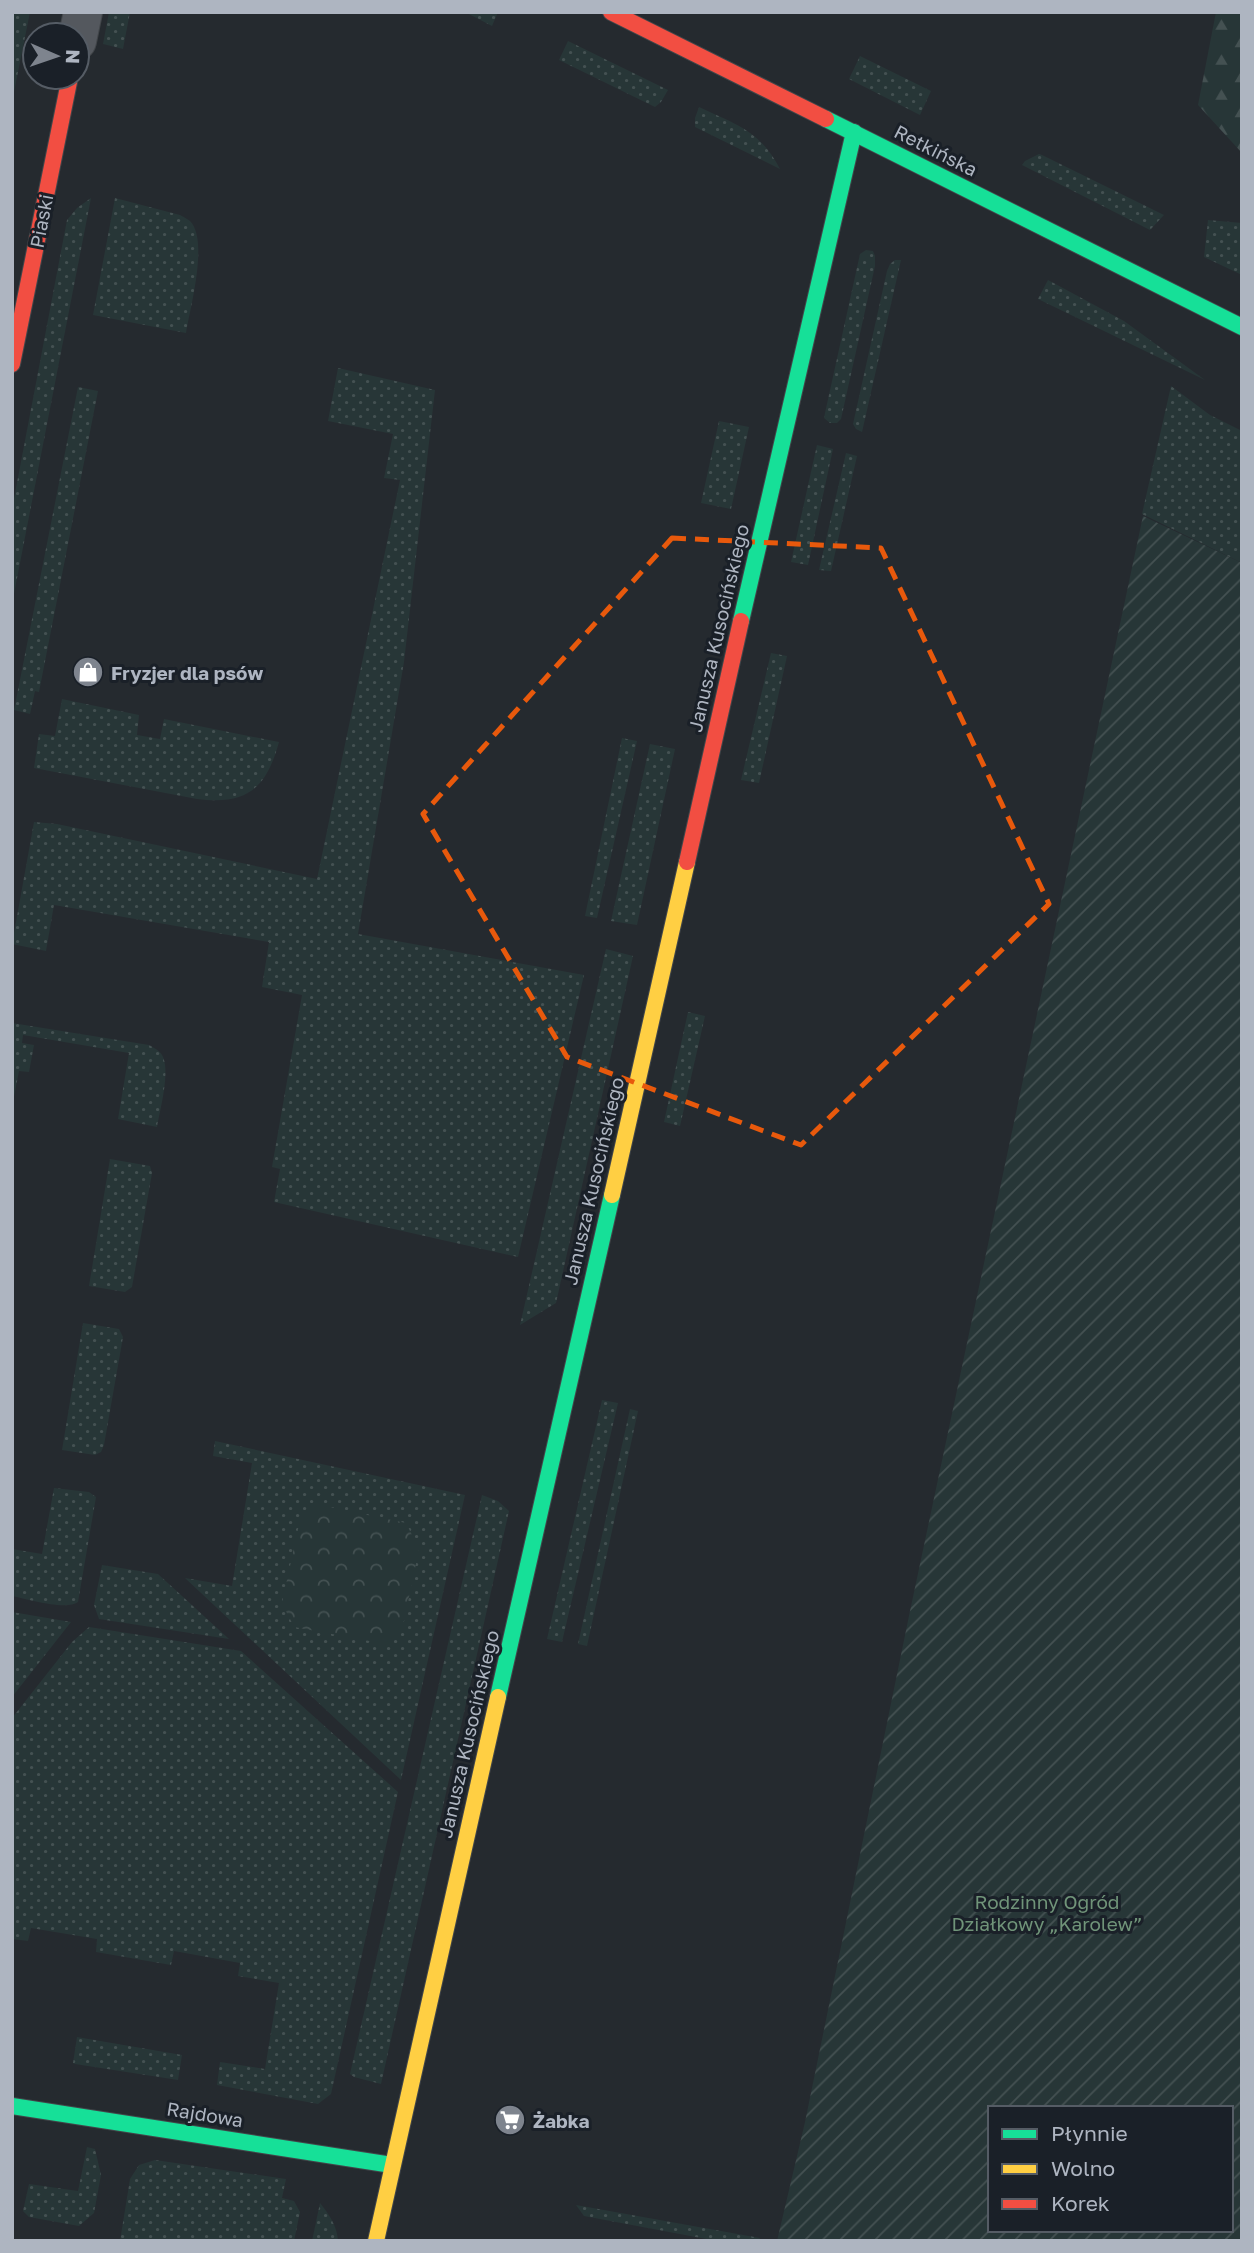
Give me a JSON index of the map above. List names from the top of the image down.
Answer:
{
  "streets": {
    "street": [
      "Retkińska",
      "Piaski",
      "Janusza Kusocińskiego",
      "Rajdowa"
    ]
  },
  "crossings": [
    ["Retkińska", "Janusza Kusocińskiego"],
    ["Janusza Kusocińskiego", "Rajdowa"]
  ],
  "parks": ["Rodzinny Ogród Działkowy „Karolew”"],
  "places": {
    "shop": ["Fryzjer dla psów"],
    "supermarket": ["Żabka"]
  },
  "legend": ["Płynnie", "Wolno", "Korek"],
  "north": "right"
}
